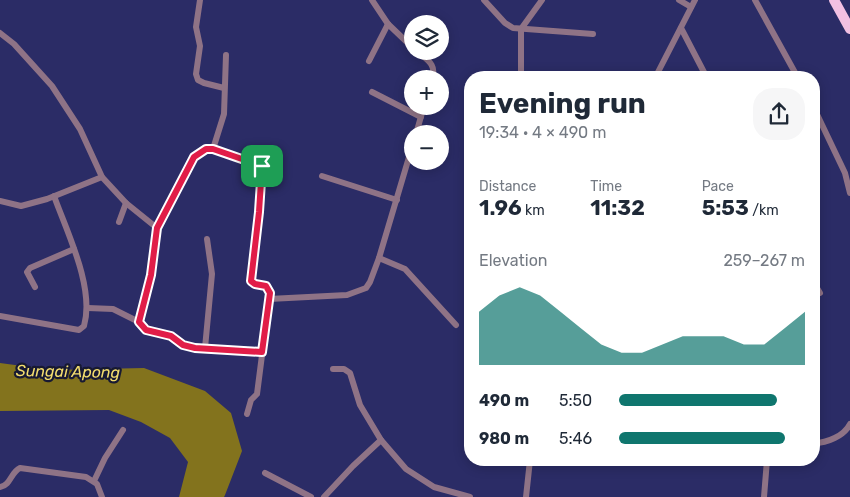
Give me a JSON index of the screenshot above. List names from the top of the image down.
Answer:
{
  "water": ["Sungai Apong"],
  "page": {
    "map_buttons": ["+", "−"],
    "heading": ["Evening run", "19:34 · 4 × 490 m"],
    "stats": [
      ["Distance", "1.96 km"],
      ["Time", "11:32"],
      ["Pace", "5:53 /km"]
    ],
    "chart": ["Elevation", "259–267 m"],
    "list": [
      {
        "name": "490 m",
        "note": "5:50"
      },
      {
        "name": "980 m",
        "note": "5:46"
      }
    ]
  }
}
